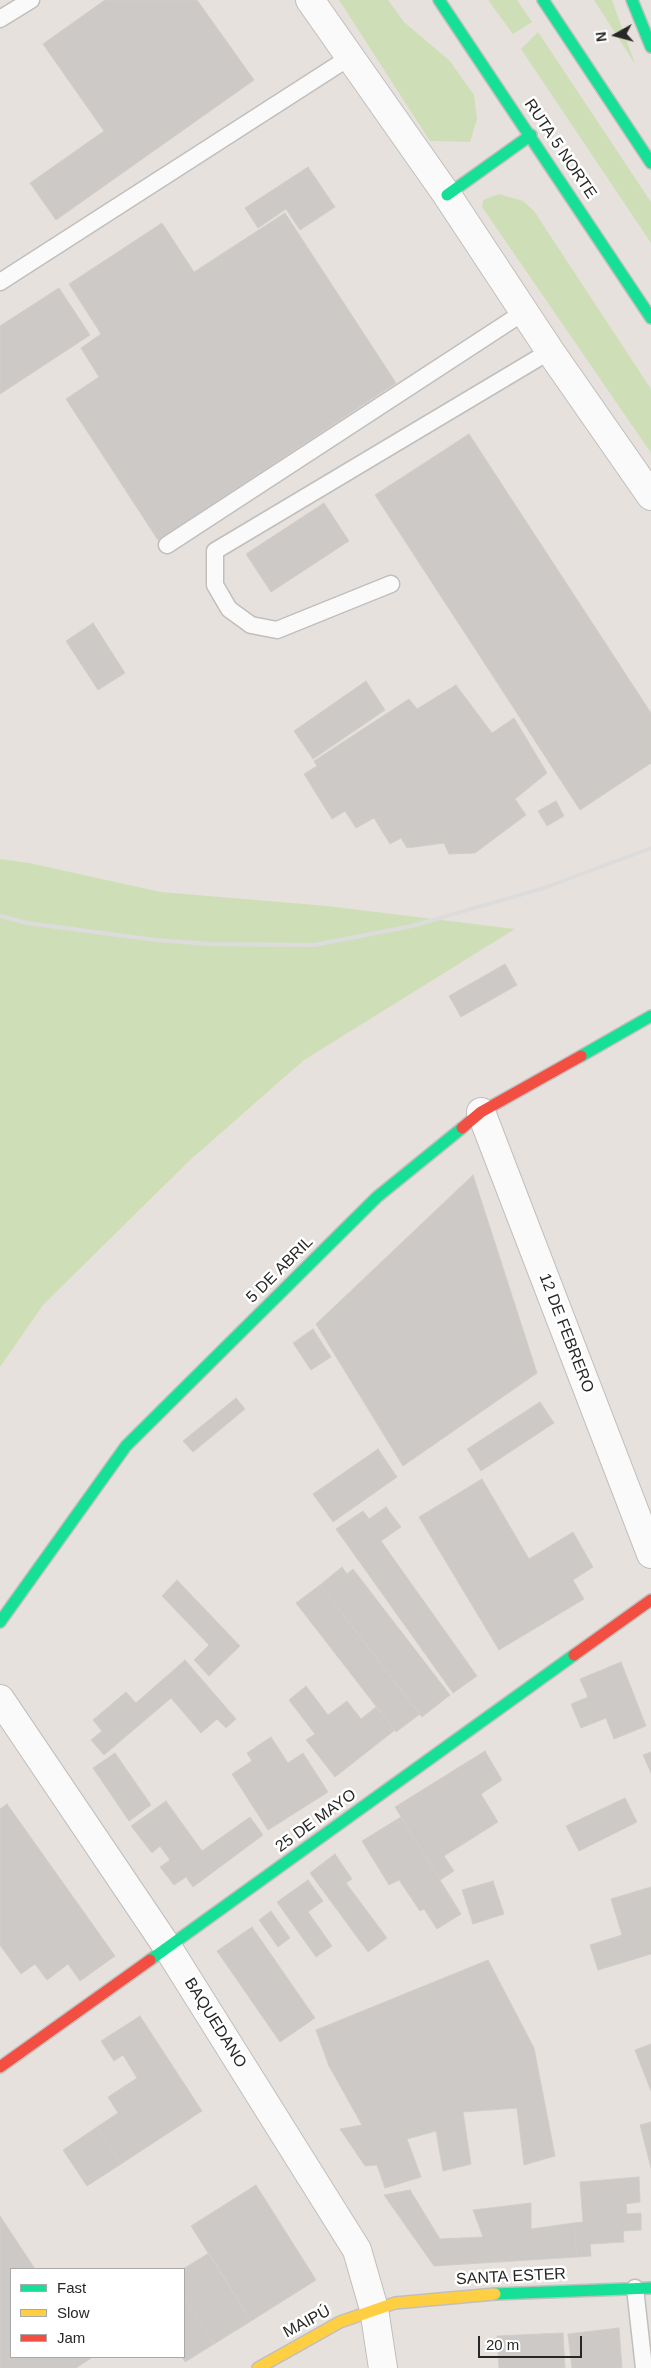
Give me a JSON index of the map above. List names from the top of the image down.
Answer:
{
  "streets": {
    "main road": [
      "RUTA 5 NORTE",
      "5 DE ABRIL",
      "25 DE MAYO",
      "SANTA ESTER",
      "MAIPÚ"
    ],
    "street": ["12 DE FEBRERO", "BAQUEDANO"]
  },
  "crossings": [
    ["5 DE ABRIL", "12 DE FEBRERO"],
    ["25 DE MAYO", "BAQUEDANO"],
    ["BAQUEDANO", "SANTA ESTER"],
    ["BAQUEDANO", "MAIPÚ"],
    ["SANTA ESTER", "MAIPÚ"]
  ],
  "legend": ["Fast", "Slow", "Jam"],
  "scale_bar": "20 m",
  "north": "left"
}
